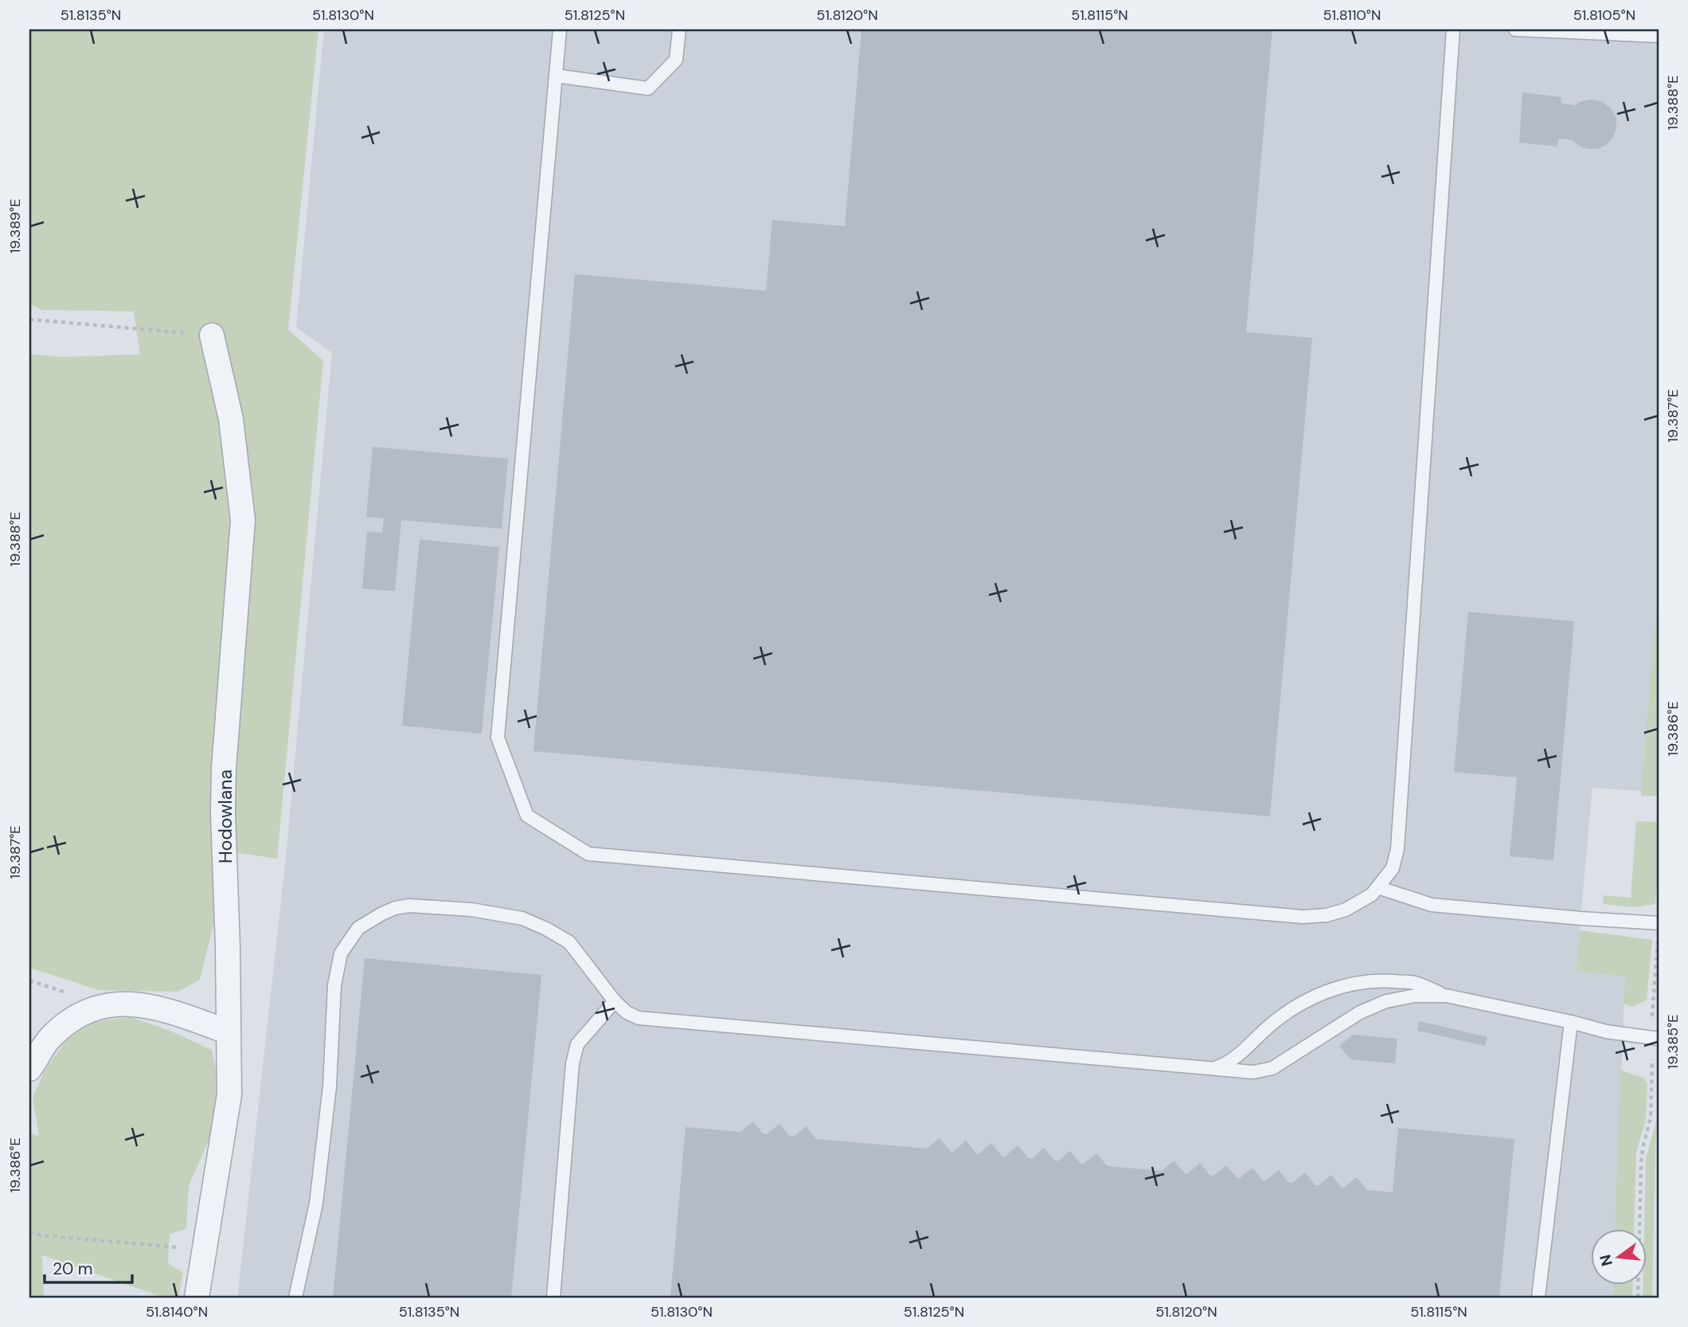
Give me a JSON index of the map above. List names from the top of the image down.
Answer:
{
  "streets": {
    "street": ["Hodowlana"]
  },
  "scale_bar": "20 m",
  "north": "left",
  "coordinates": [
    "51.8135°N",
    "51.8130°N",
    "51.8125°N",
    "51.8120°N",
    "51.8115°N",
    "51.8110°N",
    "51.8105°N",
    "19.388°E",
    "19.389°E",
    "19.387°E",
    "19.386°E",
    "19.385°E",
    "51.8140°N"
  ]
}
